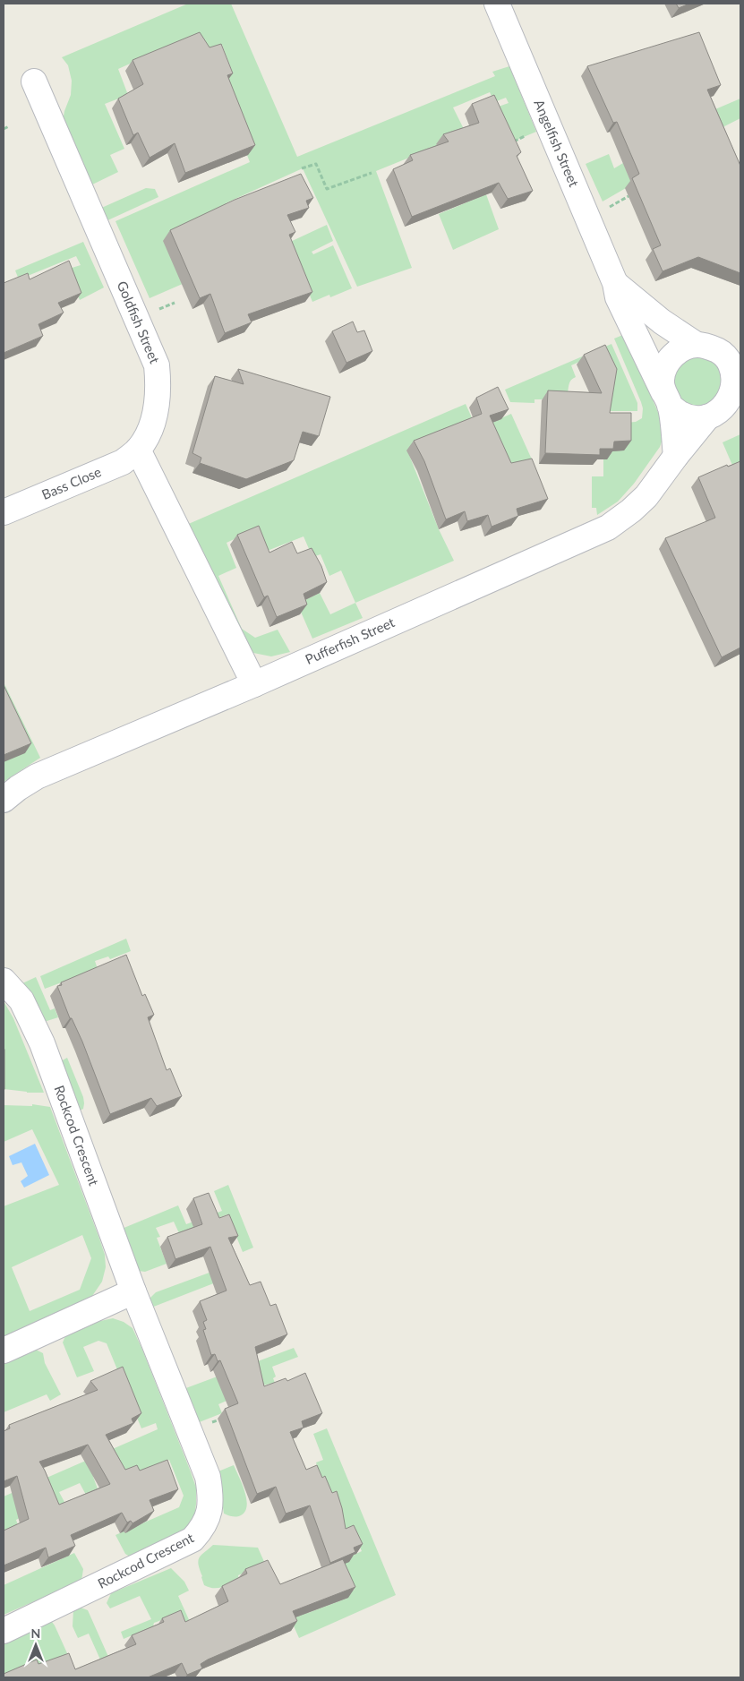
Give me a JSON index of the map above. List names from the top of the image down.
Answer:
{
  "streets": {
    "street": [
      "Angelfish Street",
      "Goldfish Street",
      "Bass Close",
      "Pufferfish Street",
      "Rockcod Crescent"
    ]
  },
  "crossings": [
    ["Angelfish Street", "Pufferfish Street"],
    ["Goldfish Street", "Bass Close"]
  ],
  "north": "top"
}
